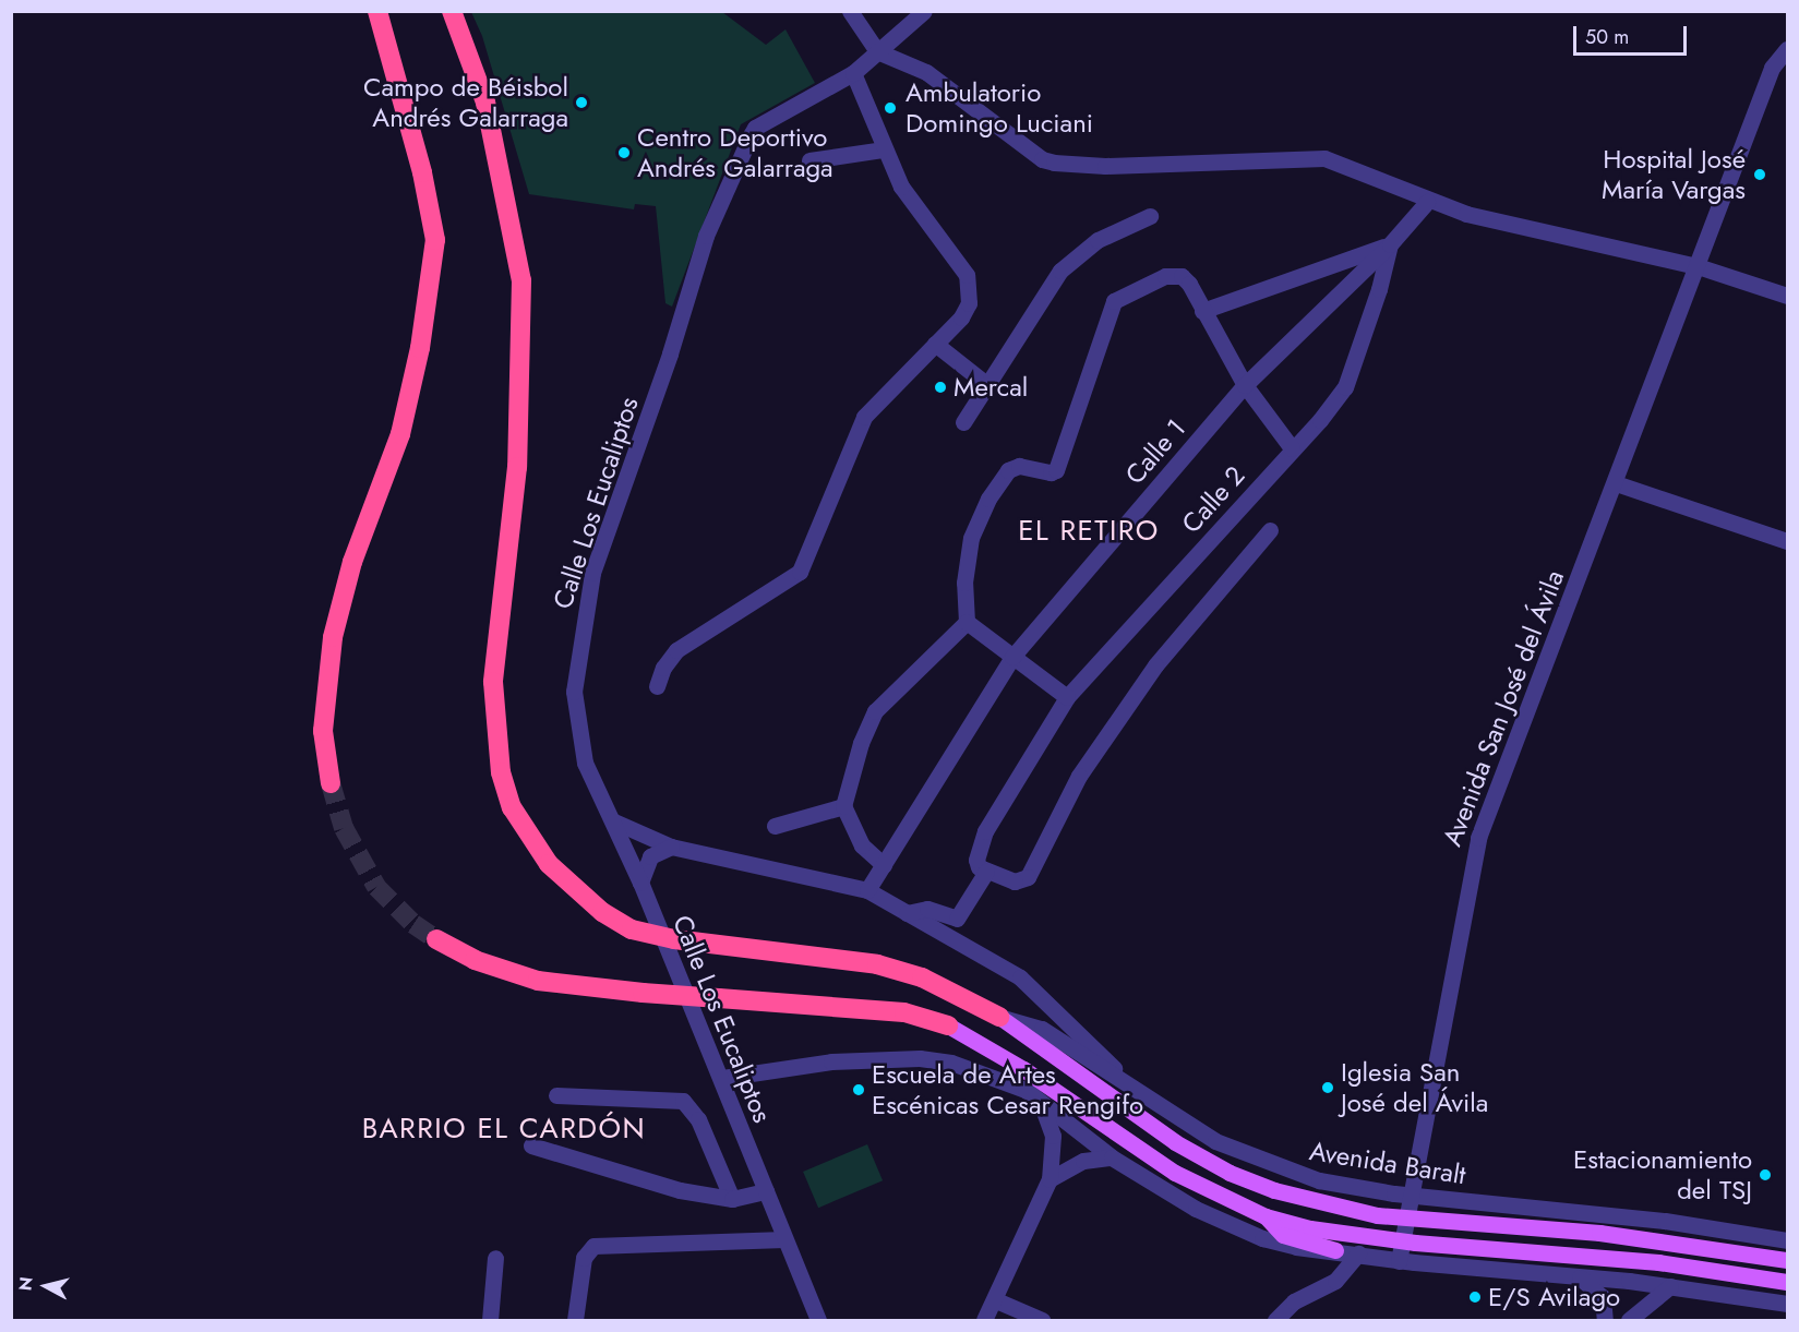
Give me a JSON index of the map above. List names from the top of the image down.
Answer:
{
  "streets": {
    "main road": ["Avenida Baralt"],
    "street": [
      "Calle 1",
      "Calle 2",
      "Calle Los Eucaliptos",
      "Avenida San José del Ávila"
    ]
  },
  "crossings": [
    ["Calle 1", "Calle 2"],
    ["Avenida San José del Ávila", "Avenida Baralt"]
  ],
  "districts": ["EL RETIRO", "BARRIO EL CARDÓN"],
  "places": [
    "Campo de Béisbol Andrés Galarraga",
    "Ambulatorio Domingo Luciani",
    "Centro Deportivo Andrés Galarraga",
    "Hospital José María Vargas",
    "Mercal",
    "Iglesia San José del Ávila",
    "Escuela de Artes Escénicas Cesar Rengifo",
    "Estacionamiento del TSJ",
    "E/S Avilago"
  ],
  "scale_bar": "50 m",
  "north": "left"
}
